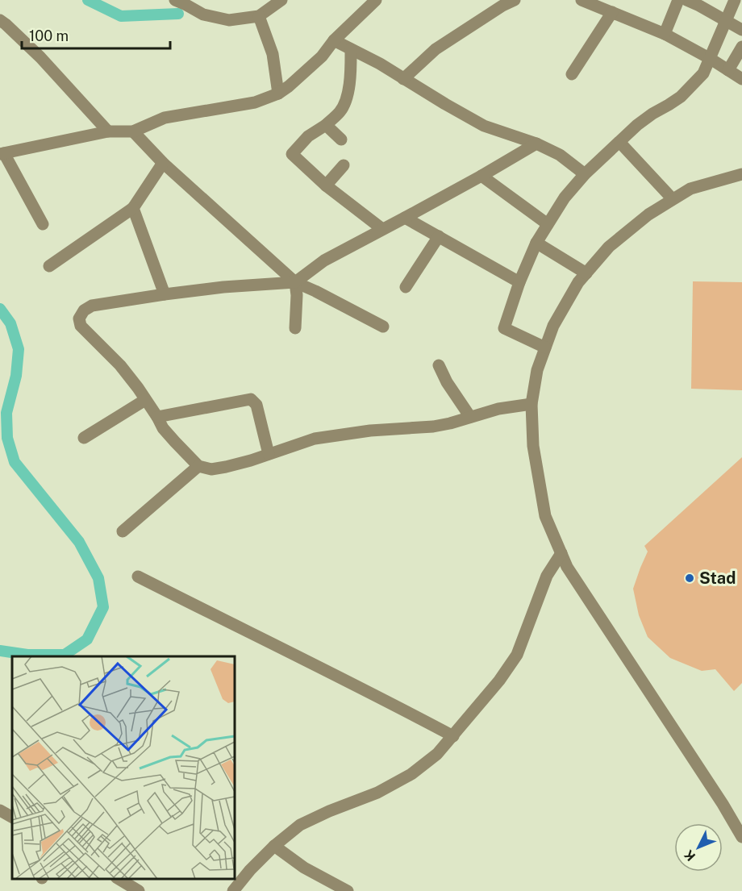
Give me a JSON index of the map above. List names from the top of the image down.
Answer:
{
  "places": ["Stad"],
  "scale_bar": "100 m",
  "north": "bottom left"
}
